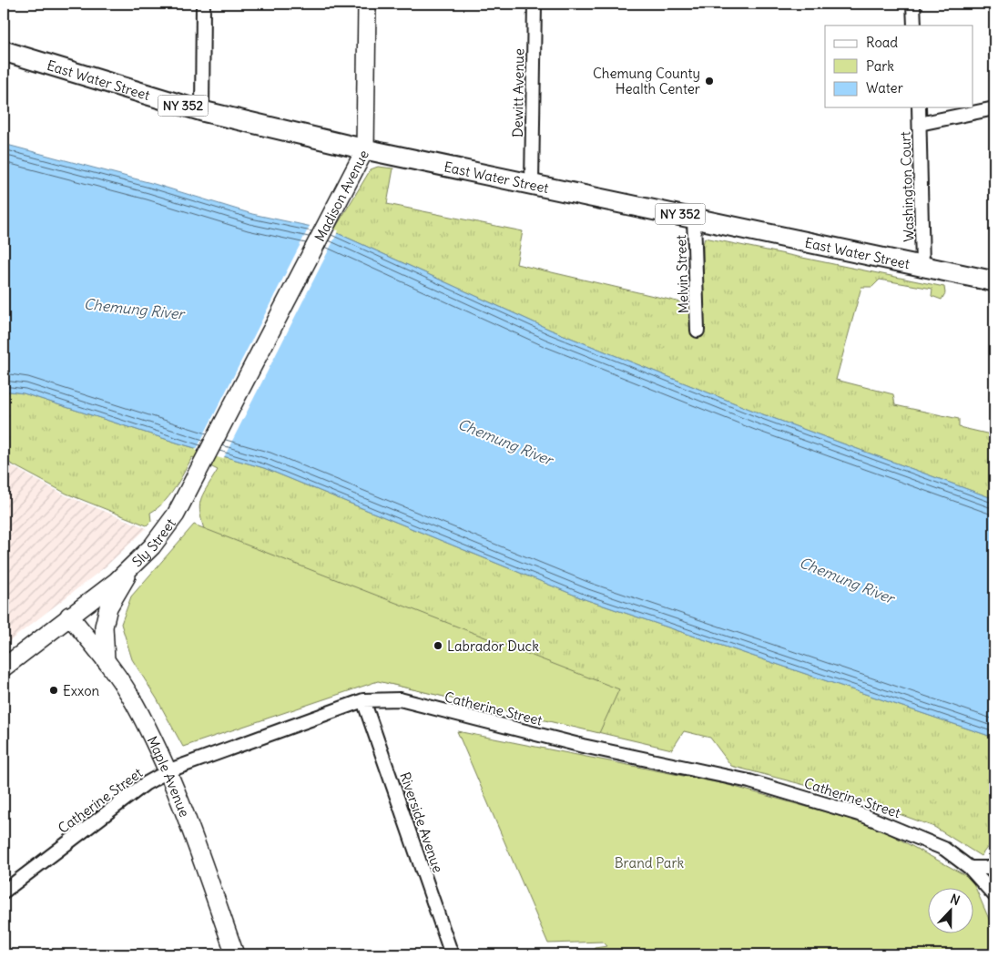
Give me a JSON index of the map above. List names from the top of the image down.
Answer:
{
  "streets": {
    "main road": [
      "East Water Street",
      "NY 352",
      "Madison Avenue",
      "Sly Street",
      "Maple Avenue"
    ],
    "street": [
      "Dewitt Avenue",
      "Washington Court",
      "Melvin Street",
      "Catherine Street",
      "Riverside Avenue"
    ]
  },
  "crossings": [
    ["East Water Street", "Dewitt Avenue"],
    ["East Water Street", "Washington Court"],
    ["East Water Street", "Madison Avenue"],
    ["East Water Street", "Melvin Street"],
    ["Madison Avenue", "Sly Street"],
    ["Sly Street", "Maple Avenue"],
    ["Catherine Street", "Maple Avenue"],
    ["Catherine Street", "Riverside Avenue"]
  ],
  "water": ["Chemung River"],
  "parks": ["Brand Park"],
  "places": ["Chemung County Health Center", "Labrador Duck", "Exxon"],
  "legend": ["Road", "Park", "Water"],
  "north": "top"
}
